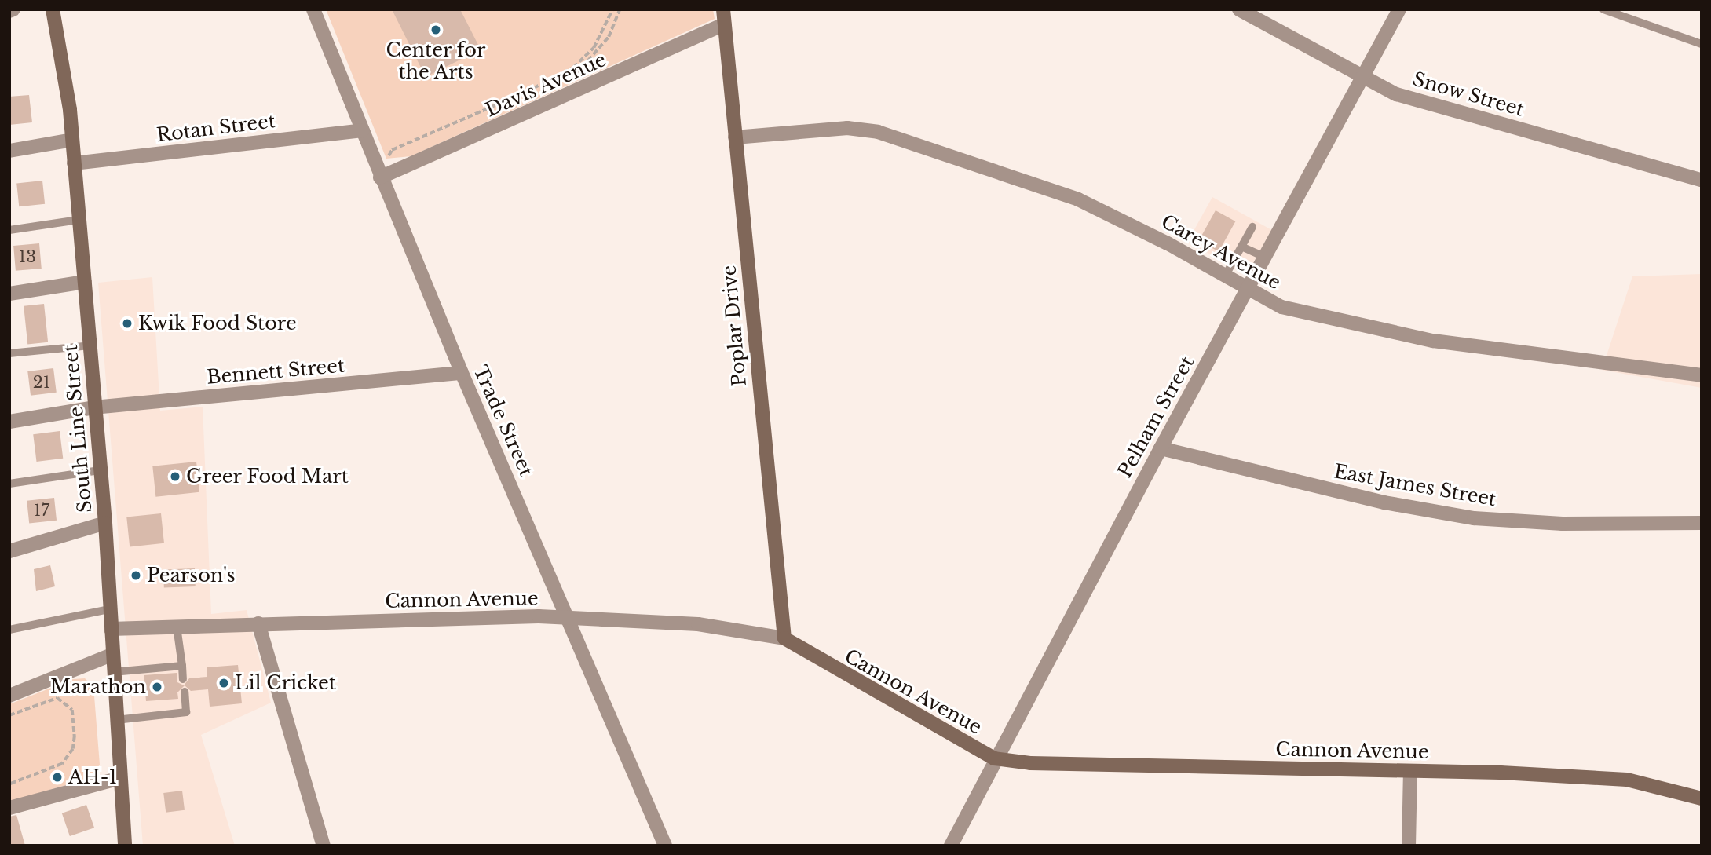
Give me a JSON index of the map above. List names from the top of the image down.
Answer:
{
  "streets": {
    "street": [
      "Davis Avenue",
      "Snow Street",
      "Rotan Street",
      "Carey Avenue",
      "Poplar Drive",
      "Bennett Street",
      "Pelham Street",
      "Trade Street",
      "South Line Street",
      "East James Street",
      "Cannon Avenue"
    ]
  },
  "crossings": [
    ["Davis Avenue", "Poplar Drive"],
    ["Davis Avenue", "Trade Street"],
    ["Snow Street", "Pelham Street"],
    ["Rotan Street", "Trade Street"],
    ["Rotan Street", "South Line Street"],
    ["Carey Avenue", "Poplar Drive"],
    ["Carey Avenue", "Pelham Street"],
    ["Poplar Drive", "Cannon Avenue"],
    ["Bennett Street", "Trade Street"],
    ["Bennett Street", "South Line Street"],
    ["Pelham Street", "East James Street"],
    ["Pelham Street", "Cannon Avenue"],
    ["Trade Street", "Cannon Avenue"],
    ["South Line Street", "Cannon Avenue"]
  ],
  "places": [
    "Center for the Arts",
    "Kwik Food Store",
    "Greer Food Mart",
    "Pearson's",
    "Lil Cricket",
    "Marathon",
    "AH-1"
  ],
  "house_numbers": ["13", "21", "17"]
}
